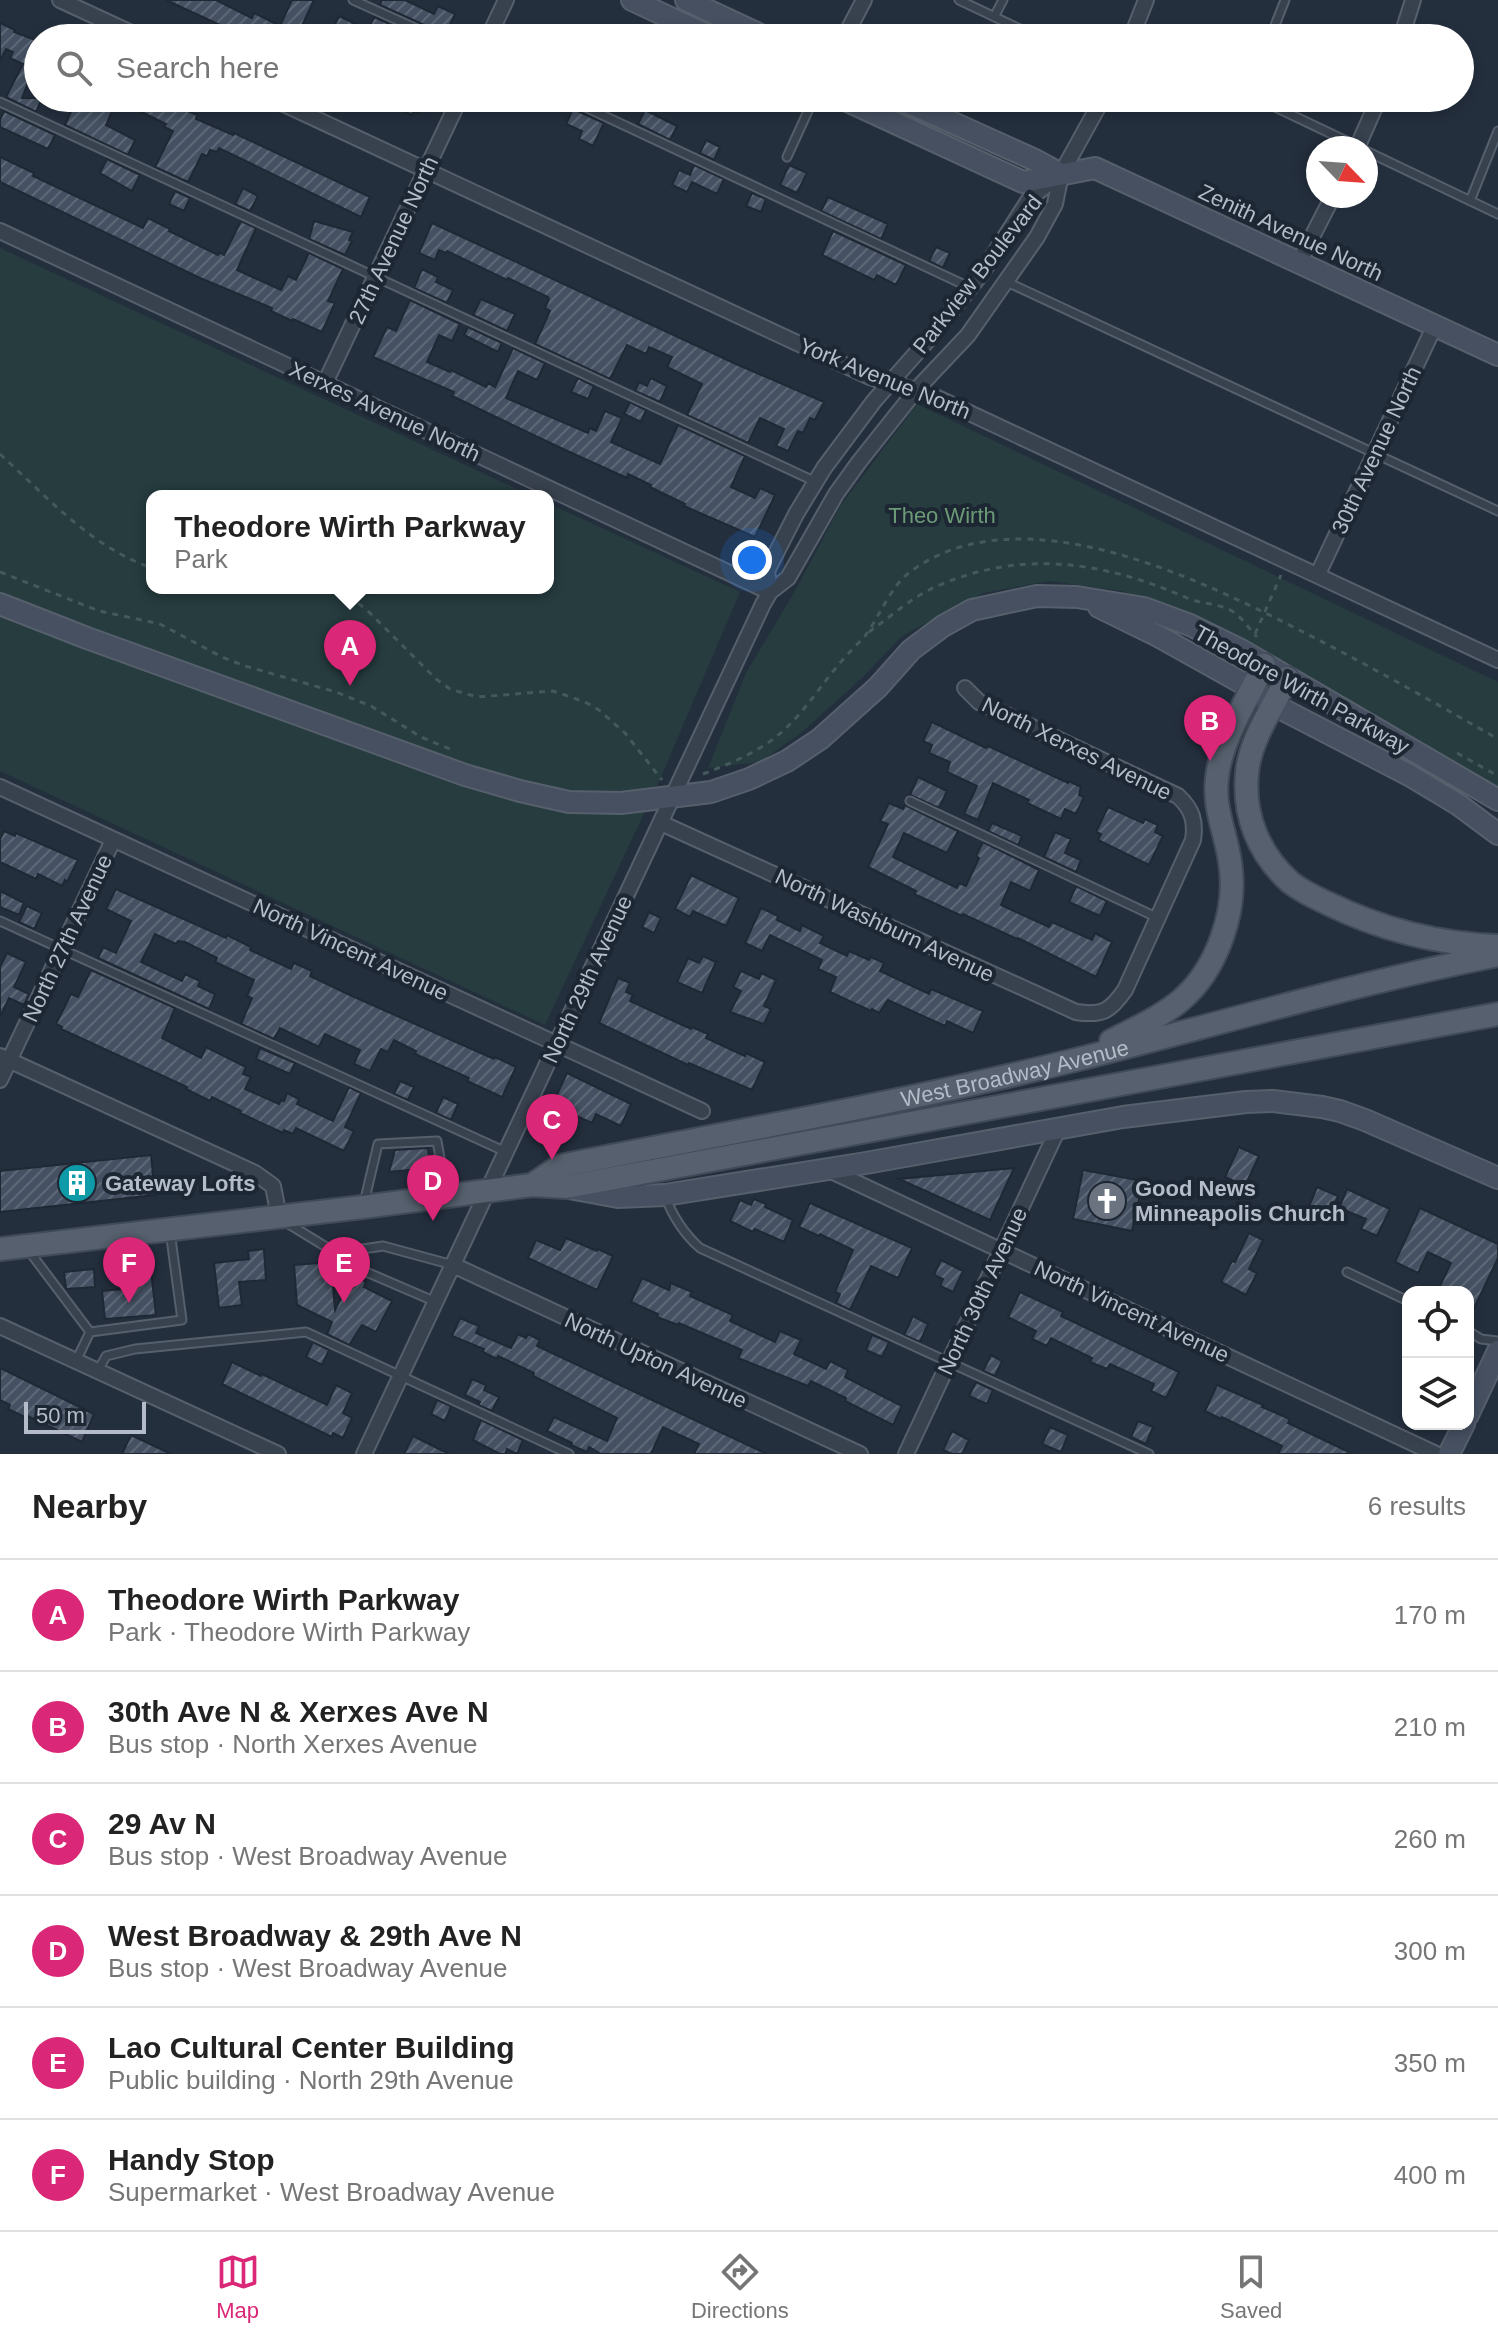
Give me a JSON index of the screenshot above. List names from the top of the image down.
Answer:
{
  "streets": {
    "main road": ["West Broadway Avenue"],
    "street": [
      "Zenith Avenue North",
      "27th Avenue North",
      "Parkview Boulevard",
      "York Avenue North",
      "Xerxes Avenue North",
      "30th Avenue North",
      "Theodore Wirth Parkway",
      "North Xerxes Avenue",
      "North Washburn Avenue",
      "North 27th Avenue",
      "North Vincent Avenue",
      "North 29th Avenue",
      "North 30th Avenue",
      "North Upton Avenue"
    ]
  },
  "crossings": [
    ["Zenith Avenue North", "Parkview Boulevard"],
    ["Zenith Avenue North", "30th Avenue North"],
    ["27th Avenue North", "York Avenue North"],
    ["27th Avenue North", "Xerxes Avenue North"],
    ["Parkview Boulevard", "York Avenue North"],
    ["Parkview Boulevard", "Xerxes Avenue North"],
    ["Parkview Boulevard", "North 29th Avenue"],
    ["York Avenue North", "30th Avenue North"],
    ["Xerxes Avenue North", "North 29th Avenue"],
    ["Theodore Wirth Parkway", "North 29th Avenue"],
    ["North Xerxes Avenue", "North Washburn Avenue"],
    ["North Washburn Avenue", "North 29th Avenue"],
    ["North 27th Avenue", "North Vincent Avenue"],
    ["North Vincent Avenue", "North 29th Avenue"],
    ["North Vincent Avenue", "West Broadway Avenue"],
    ["North Vincent Avenue", "North 30th Avenue"],
    ["North 29th Avenue", "West Broadway Avenue"],
    ["North 29th Avenue", "North Upton Avenue"],
    ["West Broadway Avenue", "North 30th Avenue"]
  ],
  "parks": ["Theo Wirth"],
  "places": {
    "building": ["Gateway Lofts"],
    "church": ["Good News Minneapolis Church"]
  },
  "scale_bar": "50 m",
  "north": "bottom right",
  "page": {
    "search": "Search here",
    "popup": ["Theodore Wirth Parkway", "Park"],
    "pins": [
      "A",
      "B",
      "C",
      "D",
      "E",
      "F"
    ],
    "scale": "50 m",
    "heading": ["Nearby", "6 results"],
    "list": [
      {
        "mark": "A",
        "name": "Theodore Wirth Parkway",
        "note": "Park · Theodore Wirth Parkway",
        "value": "170 m"
      },
      {
        "mark": "B",
        "name": "30th Ave N & Xerxes Ave N",
        "note": "Bus stop · North Xerxes Avenue",
        "value": "210 m"
      },
      {
        "mark": "C",
        "name": "29 Av N",
        "note": "Bus stop · West Broadway Avenue",
        "value": "260 m"
      },
      {
        "mark": "D",
        "name": "West Broadway & 29th Ave N",
        "note": "Bus stop · West Broadway Avenue",
        "value": "300 m"
      },
      {
        "mark": "E",
        "name": "Lao Cultural Center Building",
        "note": "Public building · North 29th Avenue",
        "value": "350 m"
      },
      {
        "mark": "F",
        "name": "Handy Stop",
        "note": "Supermarket · West Broadway Avenue",
        "value": "400 m"
      }
    ],
    "nav": ["Map", "Directions", "Saved"]
  }
}
